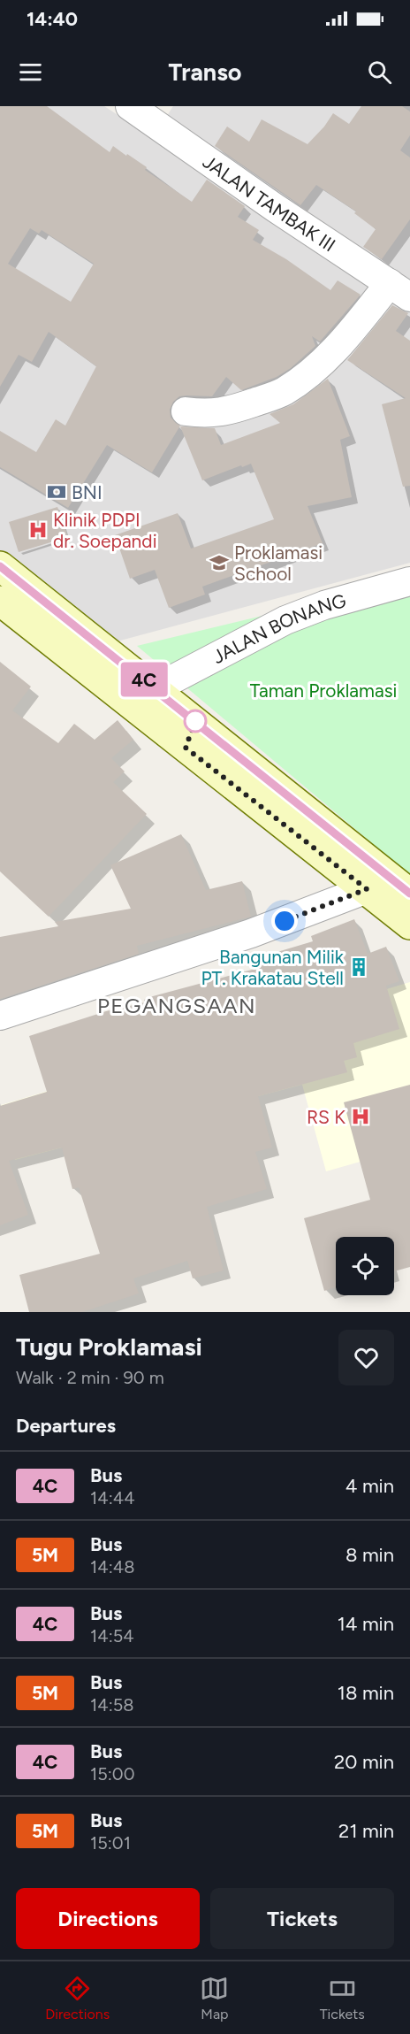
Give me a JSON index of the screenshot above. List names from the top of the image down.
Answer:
{
  "streets": {
    "street": ["JALAN TAMBAK III", "JALAN BONANG"]
  },
  "districts": ["PEGANGSAAN"],
  "parks": ["Taman Proklamasi"],
  "places": {
    "bank": ["BNI"],
    "hospital": ["Klinik PDPI dr. Soepandi", "RS K"],
    "school or university": ["Proklamasi School"],
    "building": ["Bangunan Milik PT. Krakatau Stell"]
  },
  "lines": ["bus line 4C"],
  "page": {
    "status": "14:40",
    "header": "Transo",
    "on_map": "4C",
    "heading": [
      ["Tugu Proklamasi", "Walk · 2 min · 90 m"],
      "Departures"
    ],
    "list": [
      {
        "mark": "4C",
        "name": "Bus",
        "note": "14:44",
        "value": "4 min"
      },
      {
        "mark": "5M",
        "name": "Bus",
        "note": "14:48",
        "value": "8 min"
      },
      {
        "mark": "4C",
        "name": "Bus",
        "note": "14:54",
        "value": "14 min"
      },
      {
        "mark": "5M",
        "name": "Bus",
        "note": "14:58",
        "value": "18 min"
      },
      {
        "mark": "4C",
        "name": "Bus",
        "note": "15:00",
        "value": "20 min"
      },
      {
        "mark": "5M",
        "name": "Bus",
        "note": "15:01",
        "value": "21 min"
      }
    ],
    "buttons": ["Directions", "Tickets"],
    "tabs": ["Directions", "Map", "Tickets"]
  }
}
